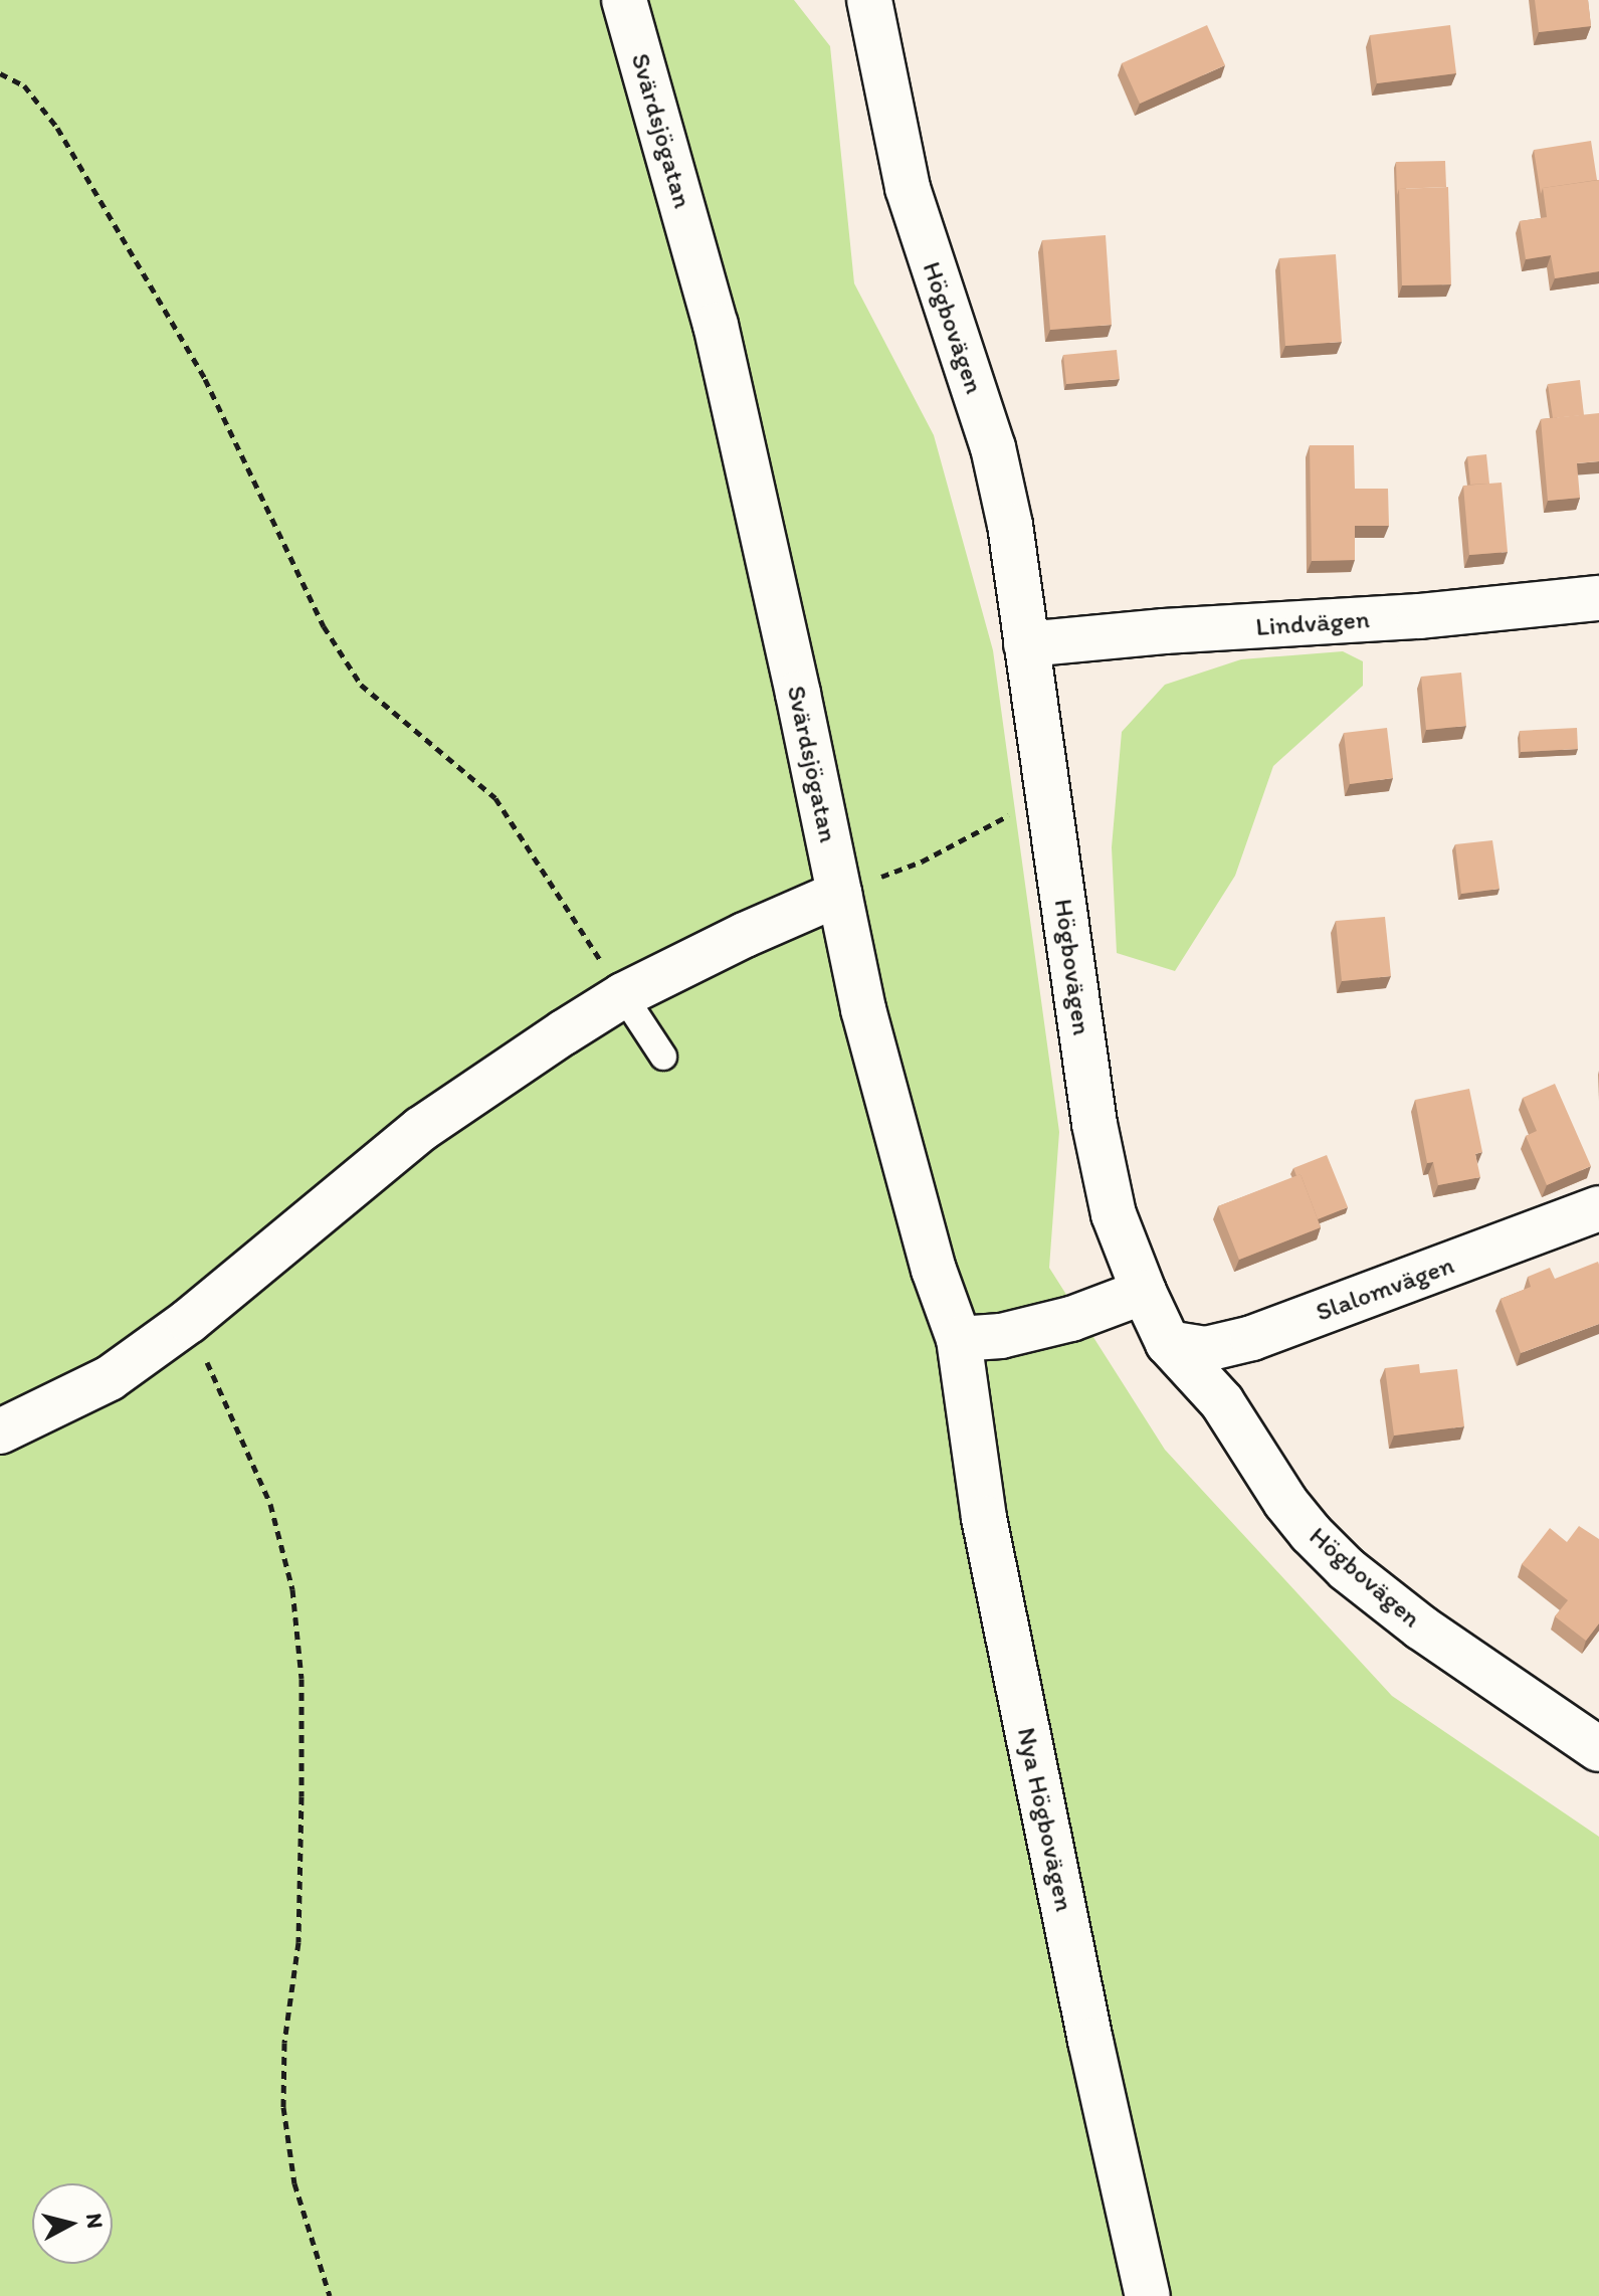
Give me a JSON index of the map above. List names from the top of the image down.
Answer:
{
  "streets": {
    "street": [
      "Svärdsjögatan",
      "Högbovägen",
      "Lindvägen",
      "Slalomvägen",
      "Nya Högbovägen"
    ]
  },
  "crossings": [
    ["Svärdsjögatan", "Nya Högbovägen"],
    ["Högbovägen", "Lindvägen"],
    ["Högbovägen", "Slalomvägen"]
  ],
  "north": "right"
}
